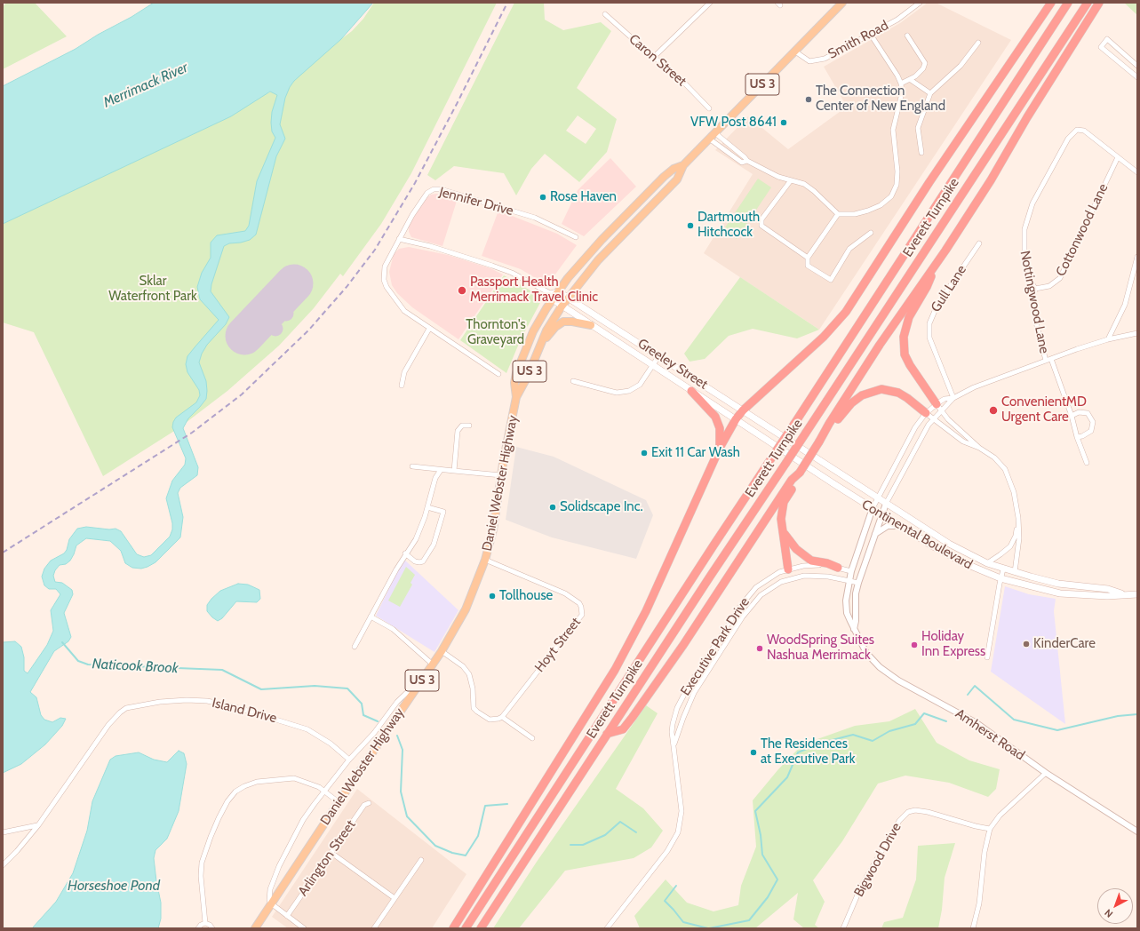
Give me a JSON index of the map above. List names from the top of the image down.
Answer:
{
  "streets": {
    "highway": ["Everett Turnpike"],
    "main road": [
      "US 3",
      "Greeley Street",
      "Daniel Webster Highway",
      "Continental Boulevard"
    ],
    "street": [
      "Smith Road",
      "Caron Street",
      "Jennifer Drive",
      "Cottonwood Lane",
      "Gull Lane",
      "Nottingwood Lane",
      "Hoyt Street",
      "Executive Park Drive",
      "Island Drive",
      "Amherst Road",
      "Arlington Street",
      "Bigwood Drive"
    ]
  },
  "crossings": [
    ["Smith Road", "Daniel Webster Highway"],
    ["Jennifer Drive", "Greeley Street"],
    ["Cottonwood Lane", "Nottingwood Lane"],
    ["Greeley Street", "Daniel Webster Highway"],
    ["Greeley Street", "Continental Boulevard"],
    ["Daniel Webster Highway", "Hoyt Street"],
    ["Continental Boulevard", "Amherst Road"],
    ["Executive Park Drive", "Amherst Road"]
  ],
  "water": ["Merrimack River", "Naticook Brook", "Horseshoe Pond"],
  "parks": ["Sklar Waterfront Park", "Thornton's Graveyard"],
  "places": [
    "The Connection Center of New England",
    "VFW Post 8641",
    "Rose Haven",
    "Dartmouth Hitchcock",
    "Passport Health Merrimack Travel Clinic",
    "ConvenientMD Urgent Care",
    "Exit 11 Car Wash",
    "Solidscape Inc.",
    "Tollhouse",
    "KinderCare",
    "Holiday Inn Express",
    "WoodSpring Suites Nashua Merrimack",
    "The Residences at Executive Park"
  ],
  "north": "bottom left"
}
